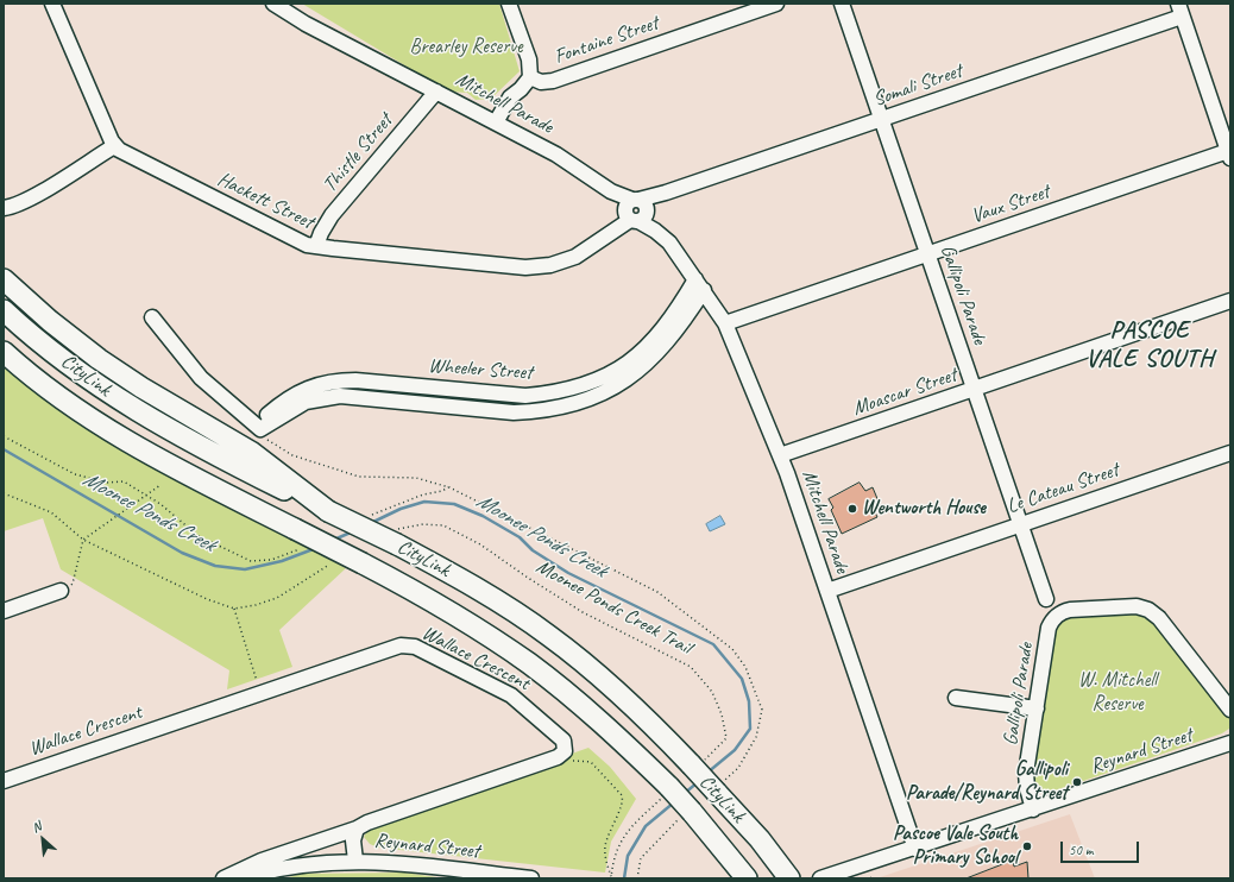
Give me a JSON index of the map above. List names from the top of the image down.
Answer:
{
  "streets": {
    "highway": ["CityLink"],
    "street": [
      "Fontaine Street",
      "Somali Street",
      "Mitchell Parade",
      "Thistle Street",
      "Hackett Street",
      "Vaux Street",
      "Gallipoli Parade",
      "Wheeler Street",
      "Moascar Street",
      "Le Cateau Street",
      "Wallace Crescent",
      "Reynard Street"
    ],
    "path": ["Moonee Ponds Creek Trail"]
  },
  "crossings": [
    ["Somali Street", "Mitchell Parade"],
    ["Somali Street", "Hackett Street"],
    ["Somali Street", "Gallipoli Parade"],
    ["Mitchell Parade", "Thistle Street"],
    ["Mitchell Parade", "Hackett Street"],
    ["Mitchell Parade", "Vaux Street"],
    ["Mitchell Parade", "Wheeler Street"],
    ["Mitchell Parade", "Moascar Street"],
    ["Mitchell Parade", "Le Cateau Street"],
    ["Mitchell Parade", "Reynard Street"],
    ["Thistle Street", "Hackett Street"],
    ["Vaux Street", "Gallipoli Parade"],
    ["Gallipoli Parade", "Moascar Street"],
    ["Gallipoli Parade", "Le Cateau Street"],
    ["Gallipoli Parade", "Reynard Street"],
    ["CityLink", "Moonee Ponds Creek Trail"]
  ],
  "districts": ["PASCOE VALE SOUTH"],
  "water": ["Moonee Ponds Creek"],
  "parks": ["Brearley Reserve", "W. Mitchell Reserve"],
  "places": ["Wentworth House", "Gallipoli Parade/Reynard Street", "Pascoe Vale South Primary School"],
  "scale_bar": "50 m",
  "north": "top left"
}
